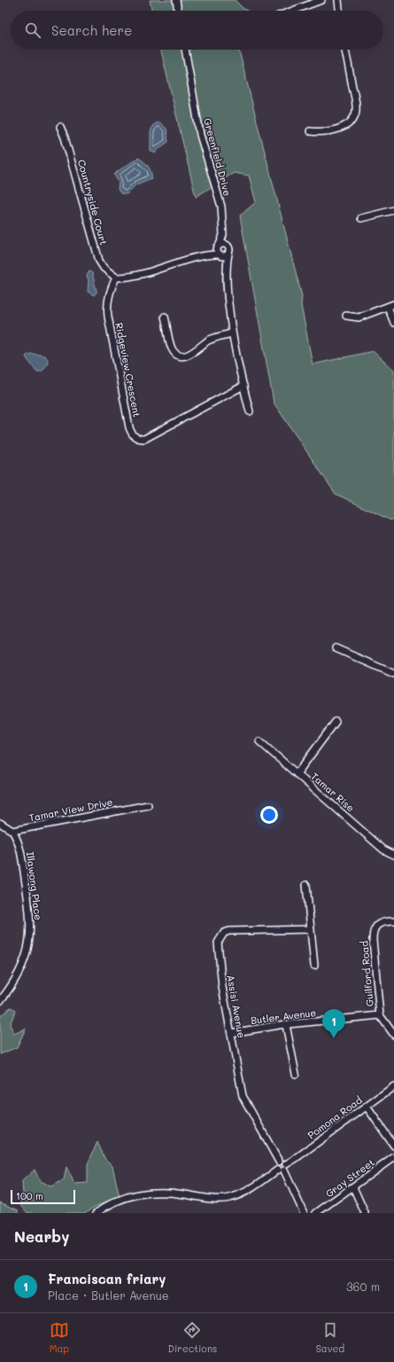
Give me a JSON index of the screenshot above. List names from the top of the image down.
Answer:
{
  "streets": {
    "street": [
      "Greenfield Drive",
      "Countryside Court",
      "Ridgeview Crescent",
      "Tamar Rise",
      "Tamar View Drive",
      "Illawong Place",
      "Guilford Road",
      "Assisi Avenue",
      "Butler Avenue",
      "Pomona Road",
      "Gray Street"
    ]
  },
  "crossings": [
    ["Countryside Court", "Ridgeview Crescent"],
    ["Tamar View Drive", "Illawong Place"],
    ["Guilford Road", "Butler Avenue"],
    ["Assisi Avenue", "Butler Avenue"],
    ["Assisi Avenue", "Pomona Road"]
  ],
  "scale_bar": "100 m",
  "page": {
    "search": "Search here",
    "pins": "1",
    "scale": "100 m",
    "heading": "Nearby",
    "list": [
      {
        "mark": "1",
        "name": "Franciscan friary",
        "note": "Place · Butler Avenue",
        "value": "360 m"
      }
    ],
    "nav": ["Map", "Directions", "Saved"]
  }
}
